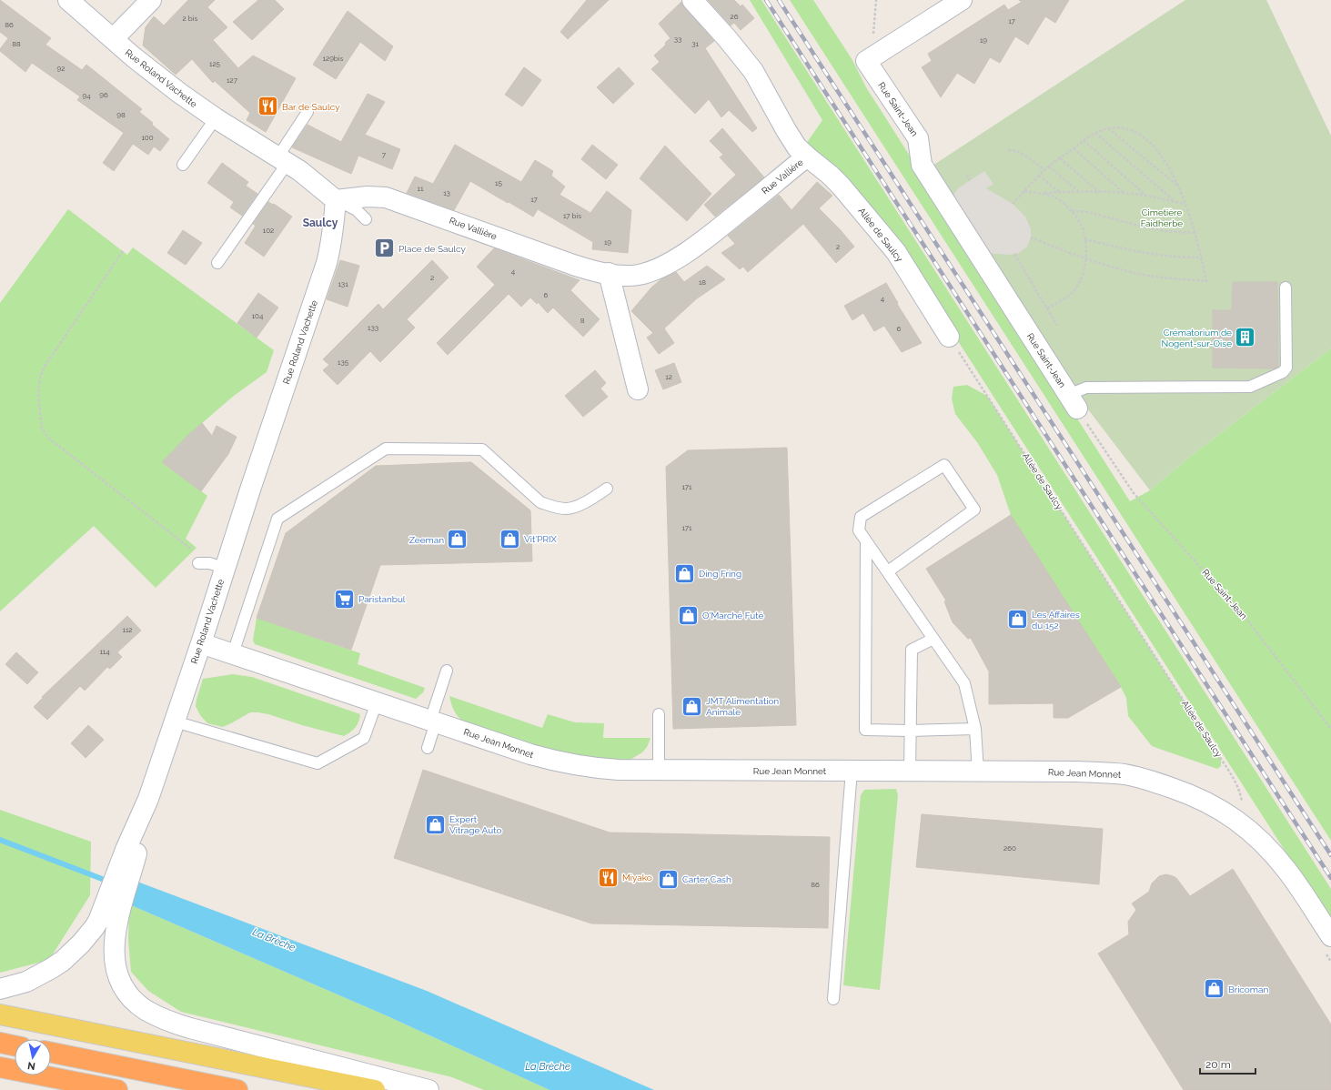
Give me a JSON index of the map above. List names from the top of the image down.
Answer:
{
  "streets": {
    "street": [
      "Rue Roland Vachette",
      "Rue Saint-Jean",
      "Rue Vallière",
      "Allée de Saulcy",
      "Rue Jean Monnet"
    ]
  },
  "crossings": [
    ["Rue Roland Vachette", "Rue Vallière"],
    ["Rue Roland Vachette", "Rue Jean Monnet"],
    ["Rue Vallière", "Allée de Saulcy"],
    ["Allée de Saulcy", "Rue Jean Monnet"]
  ],
  "districts": ["Saulcy"],
  "water": ["La Brèche"],
  "parks": ["Cimetière Faidherbe"],
  "places": {
    "restaurant": ["Bar de Saulcy", "Miyako"],
    "parking": ["Place de Saulcy"],
    "building": ["Crématorium de Nogent-sur-Oise"],
    "shop": [
      "Vit'PRIX",
      "Zeeman",
      "Ding Fring",
      "O'Marché Futé",
      "Les Affaires du 152",
      "JMT Alimentation Animale",
      "Expert Vitrage Auto",
      "Carter Cash",
      "Bricoman"
    ],
    "supermarket": ["Paristanbul"]
  },
  "house_numbers": [
    "26",
    "2 bis",
    "17",
    "86",
    "33",
    "19",
    "88",
    "31",
    "129bis",
    "125",
    "92",
    "127",
    "96",
    "94",
    "98",
    "100",
    "7",
    "15",
    "11",
    "13",
    "17",
    "17 bis",
    "102",
    "19",
    "2",
    "4",
    "2",
    "18",
    "131",
    "6",
    "4",
    "104",
    "8",
    "133",
    "6",
    "135",
    "12",
    "171",
    "171",
    "112",
    "114",
    "260",
    "86"
  ],
  "scale_bar": "20 m",
  "north": "bottom"
}
